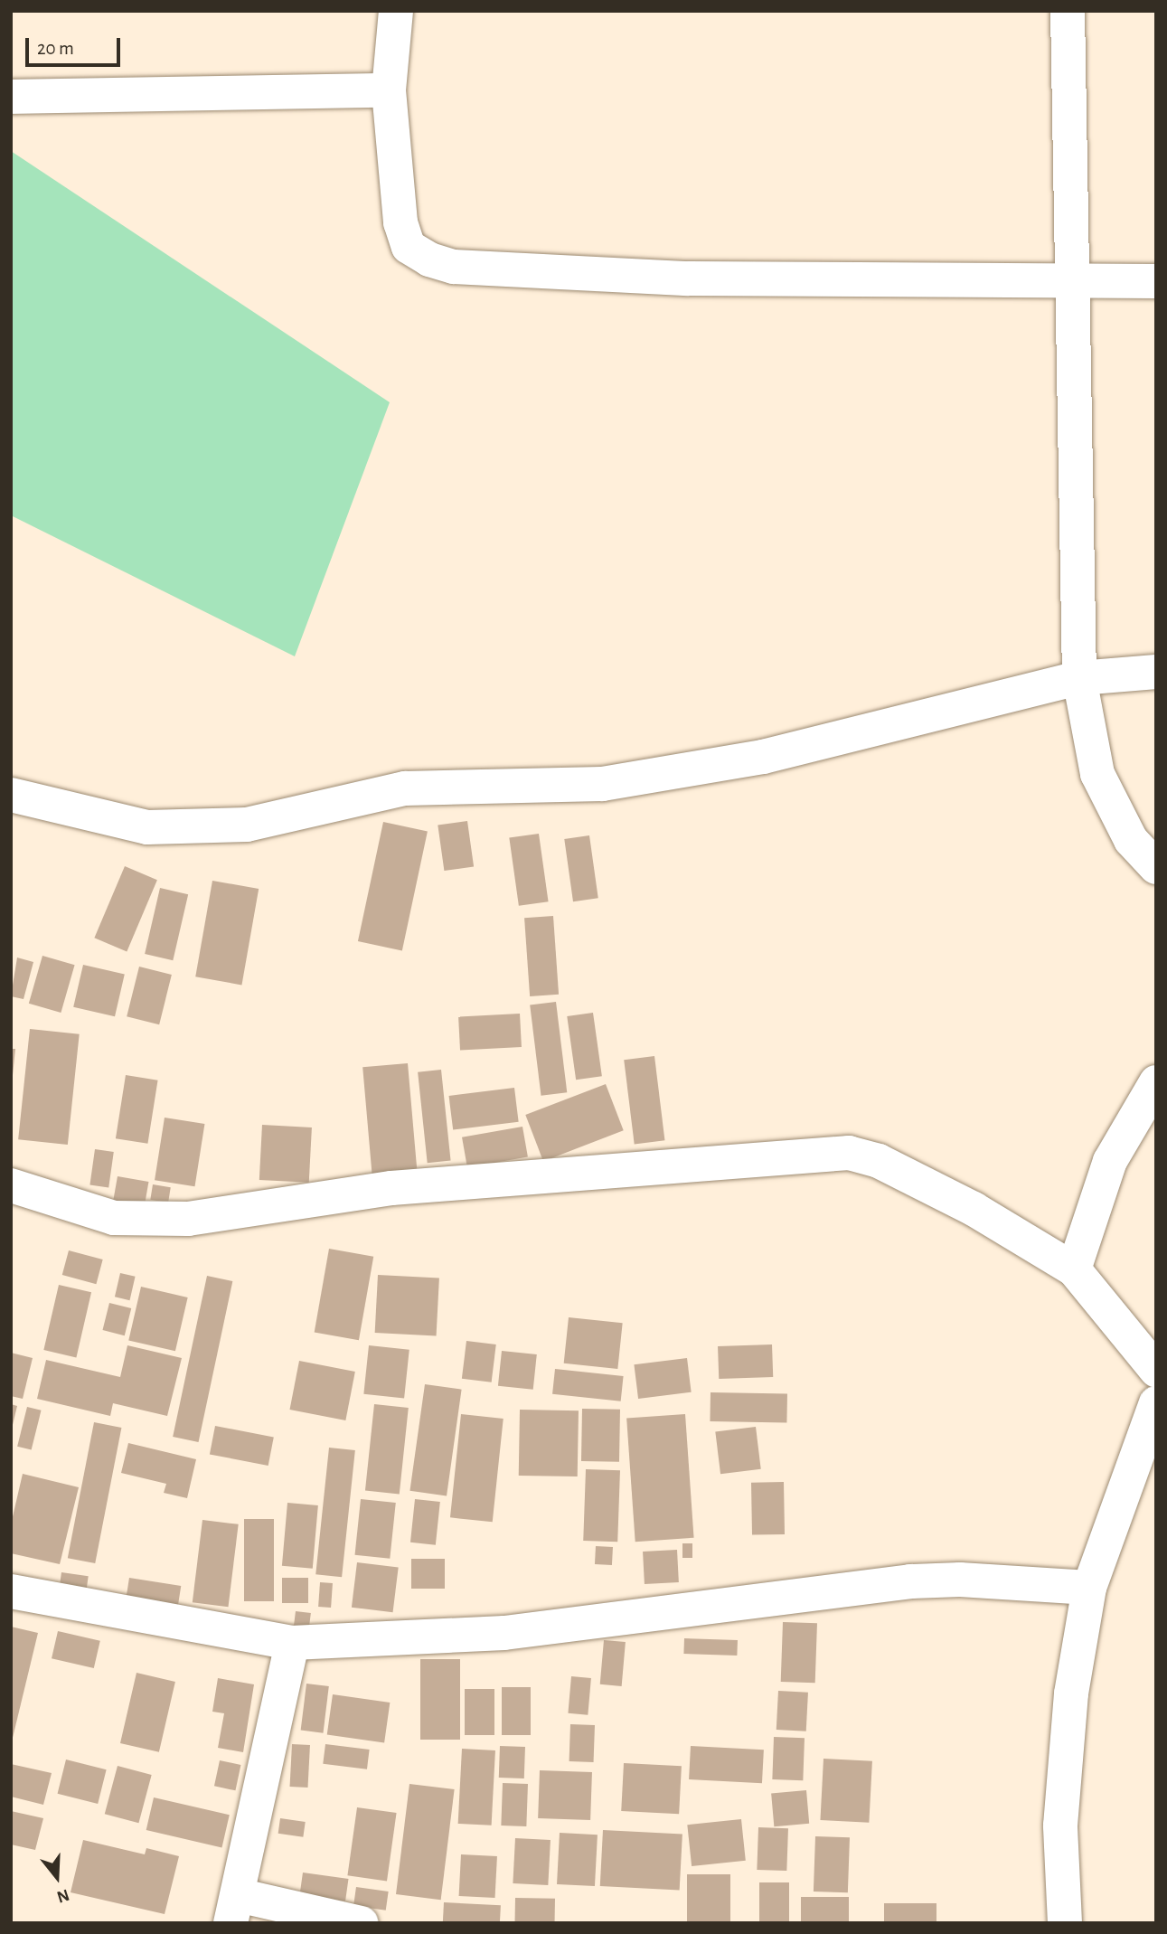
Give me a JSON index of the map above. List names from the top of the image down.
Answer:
{
  "scale_bar": "20 m",
  "north": "bottom"
}
